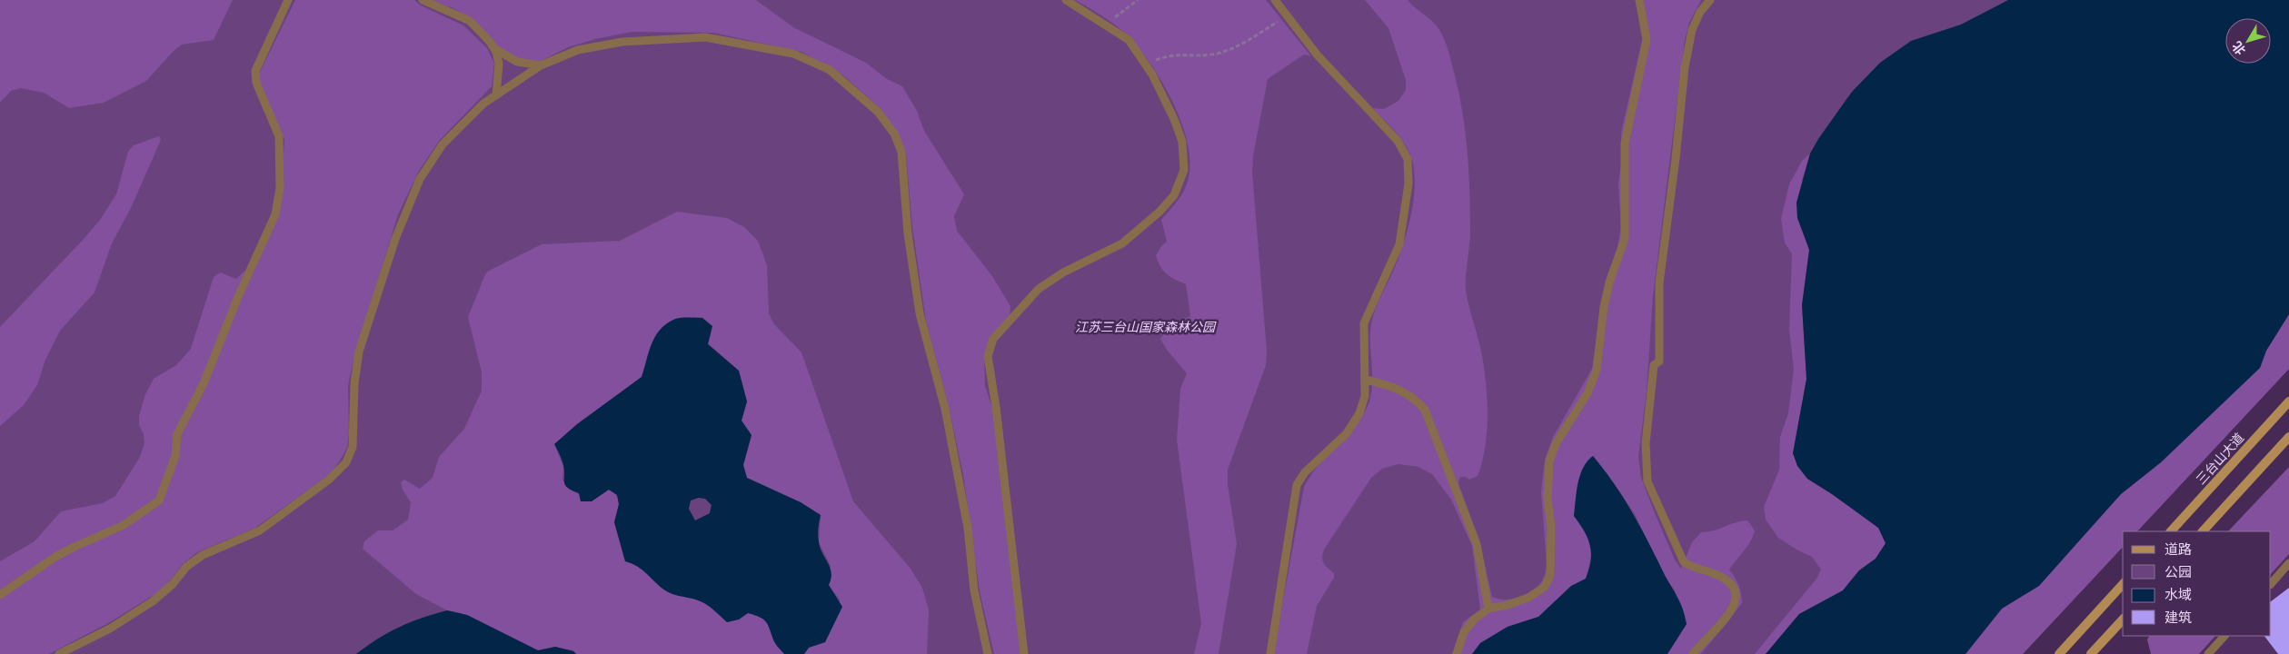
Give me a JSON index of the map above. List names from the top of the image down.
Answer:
{
  "streets": {
    "main road": ["三台山大道"]
  },
  "parks": ["江苏三台山国家森林公园"],
  "legend": [
    "道路",
    "公园",
    "水域",
    "建筑"
  ],
  "north": "bottom left"
}
